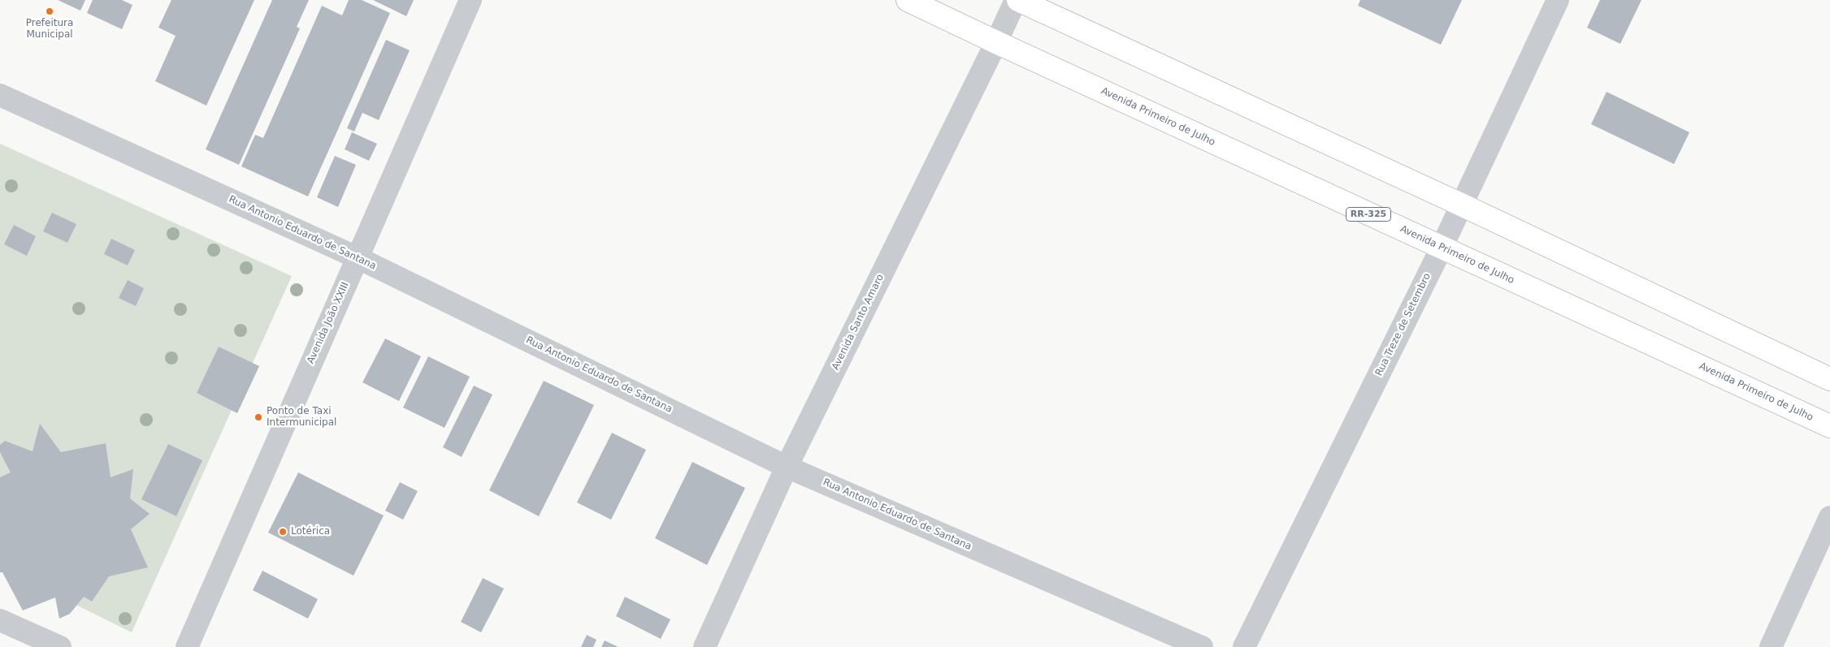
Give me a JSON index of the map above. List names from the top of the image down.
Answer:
{
  "streets": {
    "main road": ["Avenida Primeiro de Julho", "RR-325"],
    "street": [
      "Rua Antonio Eduardo de Santana",
      "Avenida Santo Amaro",
      "Avenida João XXIII",
      "Rua Treze de Setembro"
    ]
  },
  "crossings": [
    ["Avenida Primeiro de Julho", "Avenida Santo Amaro"],
    ["Avenida Primeiro de Julho", "Rua Treze de Setembro"],
    ["Rua Antonio Eduardo de Santana", "Avenida Santo Amaro"],
    ["Rua Antonio Eduardo de Santana", "Avenida João XXIII"]
  ],
  "places": ["Prefeitura Municipal", "Ponto de Taxi Intermunicipal", "Lotérica"]
}
